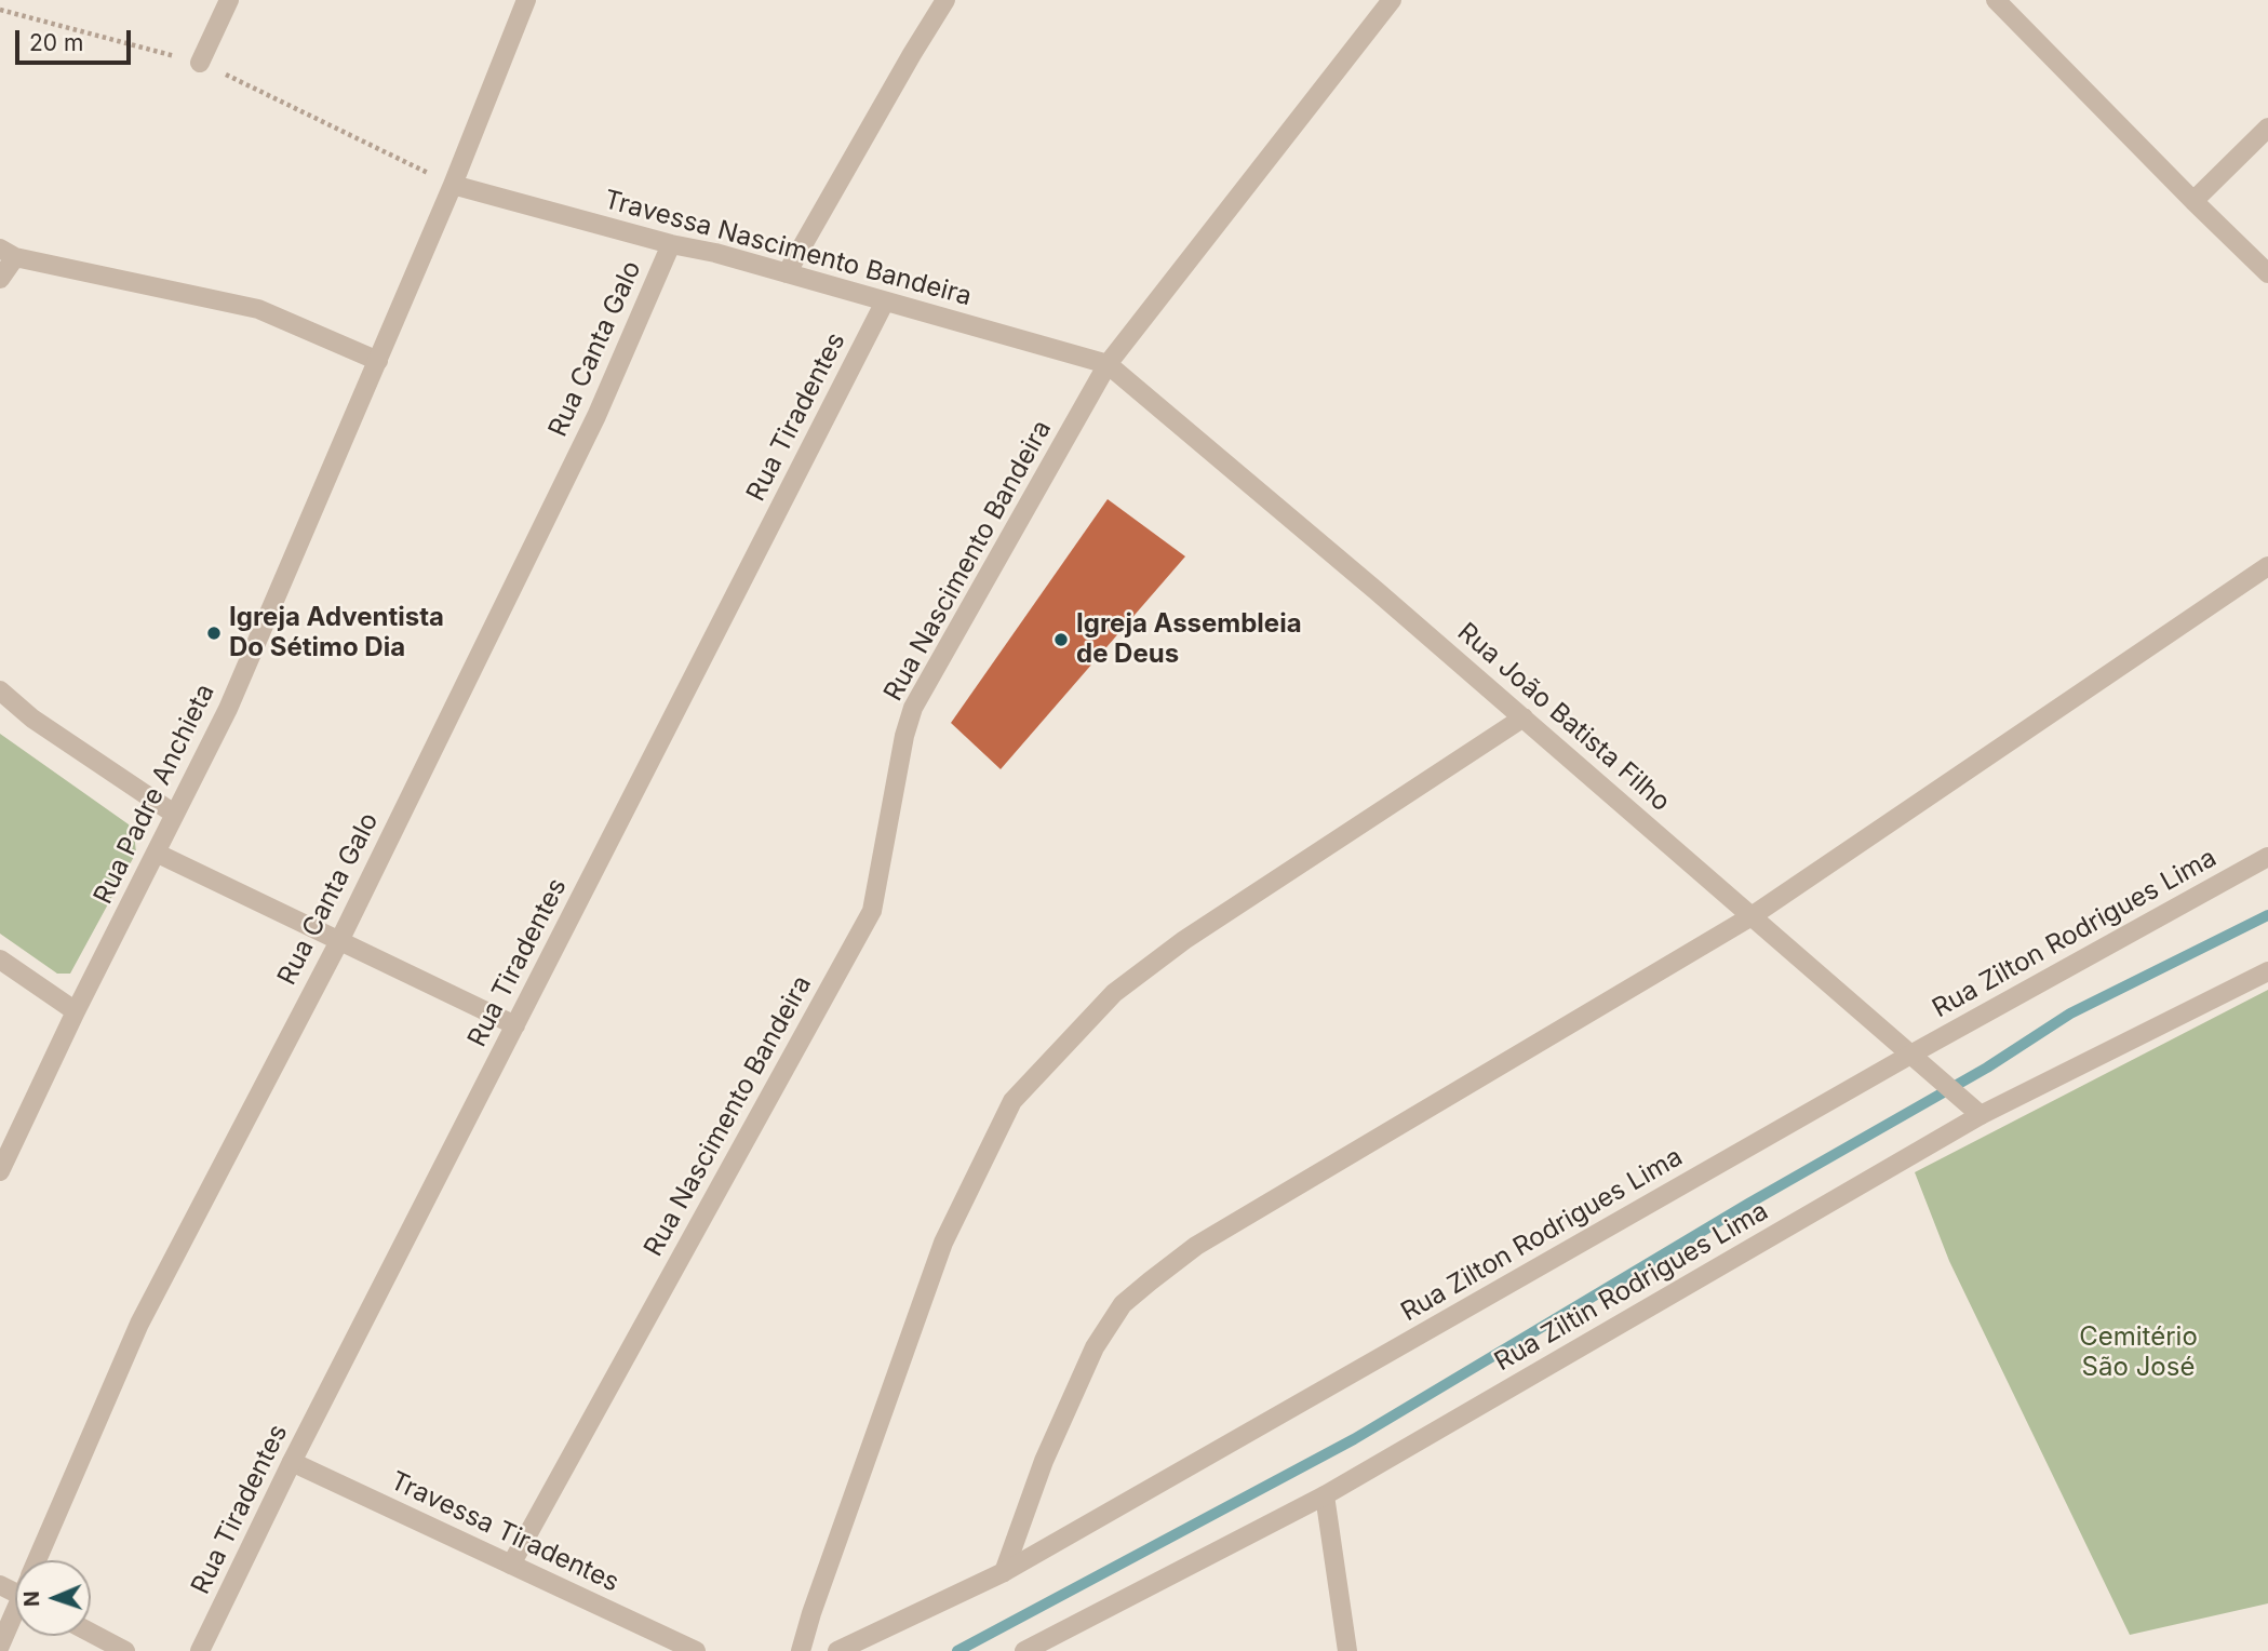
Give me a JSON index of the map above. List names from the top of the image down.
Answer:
{
  "streets": {
    "street": [
      "Travessa Nascimento Bandeira",
      "Rua Canta Galo",
      "Rua Tiradentes",
      "Rua Nascimento Bandeira",
      "Rua João Batista Filho",
      "Rua Padre Anchieta",
      "Rua Zilton Rodrigues Lima",
      "Rua Ziltin Rodrigues Lima",
      "Travessa Tiradentes"
    ]
  },
  "crossings": [
    ["Travessa Nascimento Bandeira", "Rua Canta Galo"],
    ["Travessa Nascimento Bandeira", "Rua Tiradentes"],
    ["Travessa Nascimento Bandeira", "Rua Nascimento Bandeira"],
    ["Travessa Nascimento Bandeira", "Rua João Batista Filho"],
    ["Travessa Nascimento Bandeira", "Rua Padre Anchieta"],
    ["Rua Tiradentes", "Travessa Tiradentes"],
    ["Rua Nascimento Bandeira", "Rua João Batista Filho"],
    ["Rua Nascimento Bandeira", "Travessa Tiradentes"],
    ["Rua João Batista Filho", "Rua Zilton Rodrigues Lima"],
    ["Rua João Batista Filho", "Rua Ziltin Rodrigues Lima"]
  ],
  "parks": ["Cemitério São José"],
  "places": ["Igreja Adventista Do Sétimo Dia", "Igreja Assembleia de Deus"],
  "scale_bar": "20 m",
  "north": "left"
}
